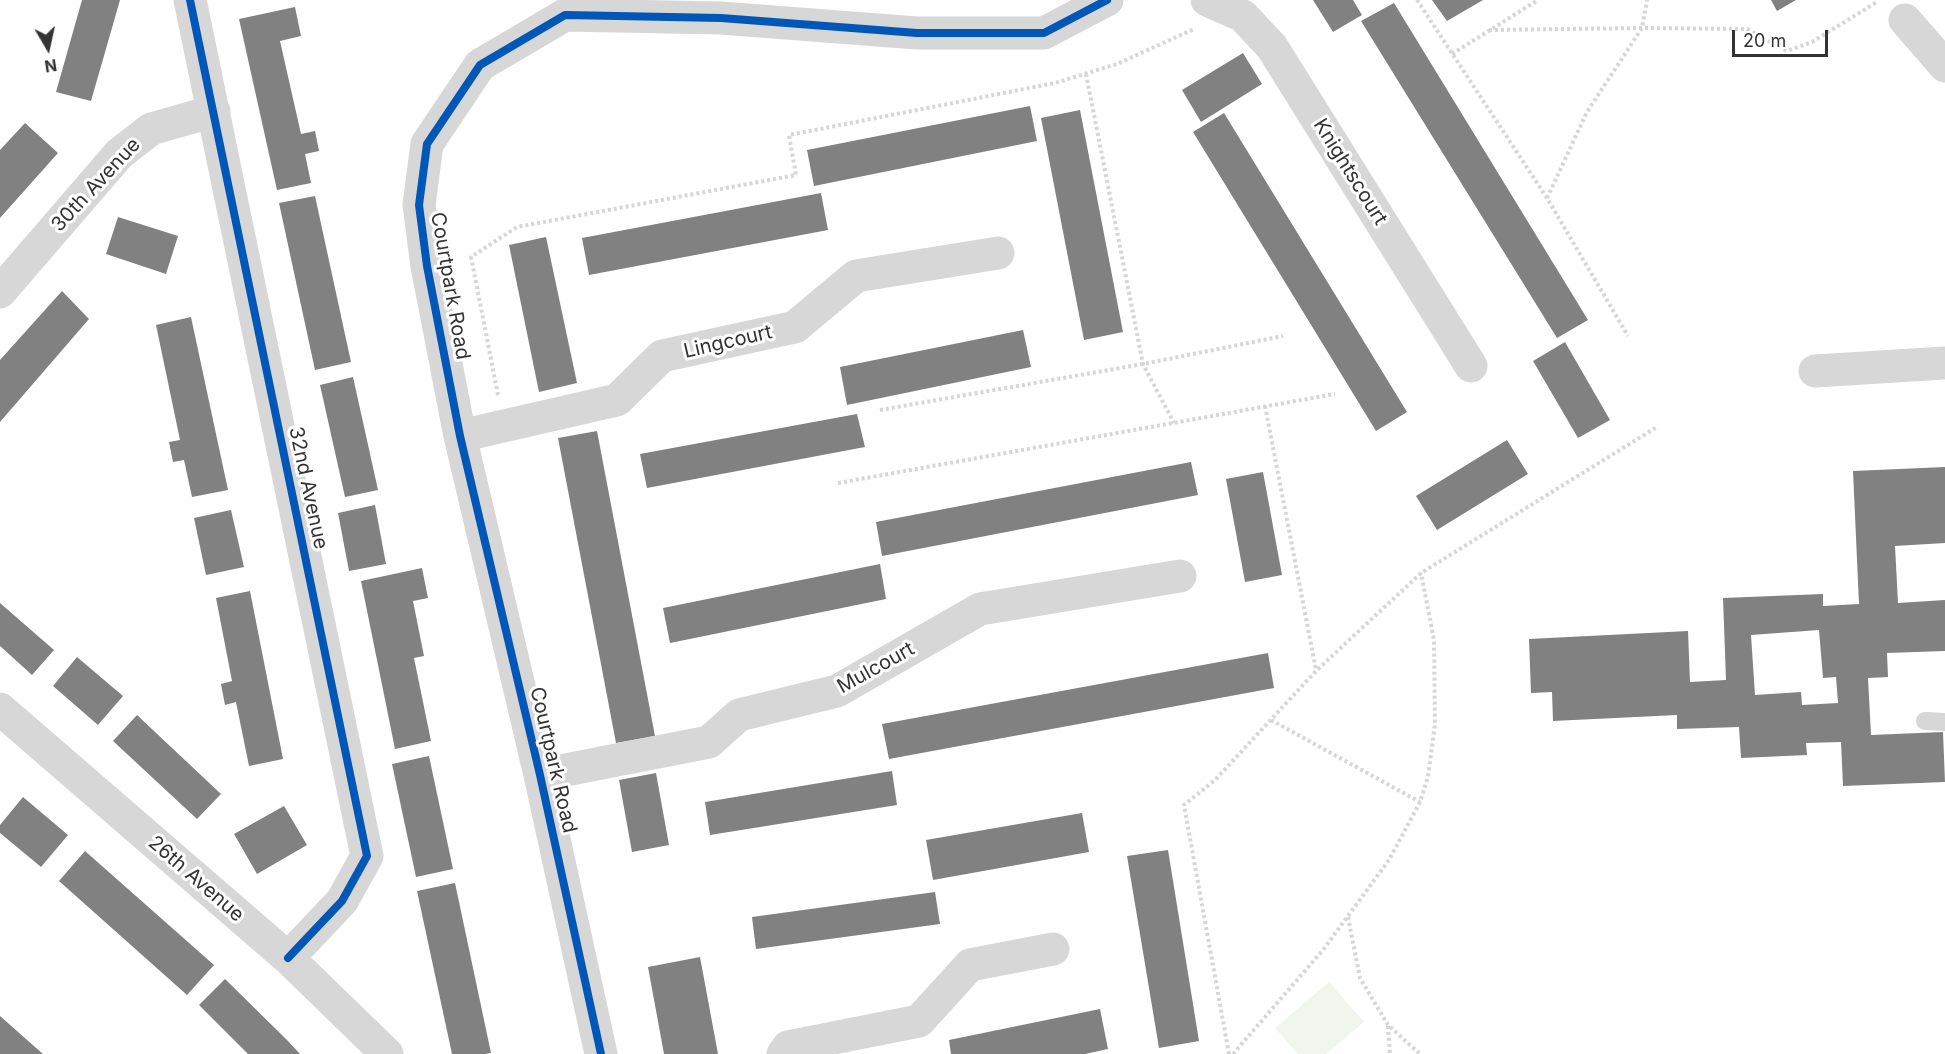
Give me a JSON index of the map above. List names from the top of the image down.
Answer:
{
  "streets": {
    "street": [
      "Knightscourt",
      "30th Avenue",
      "Courtpark Road",
      "Lingcourt",
      "32nd Avenue",
      "Mulcourt",
      "26th Avenue"
    ]
  },
  "crossings": [
    ["30th Avenue", "32nd Avenue"],
    ["Courtpark Road", "Lingcourt"],
    ["Courtpark Road", "Mulcourt"],
    ["32nd Avenue", "26th Avenue"]
  ],
  "scale_bar": "20 m",
  "north": "bottom"
}
